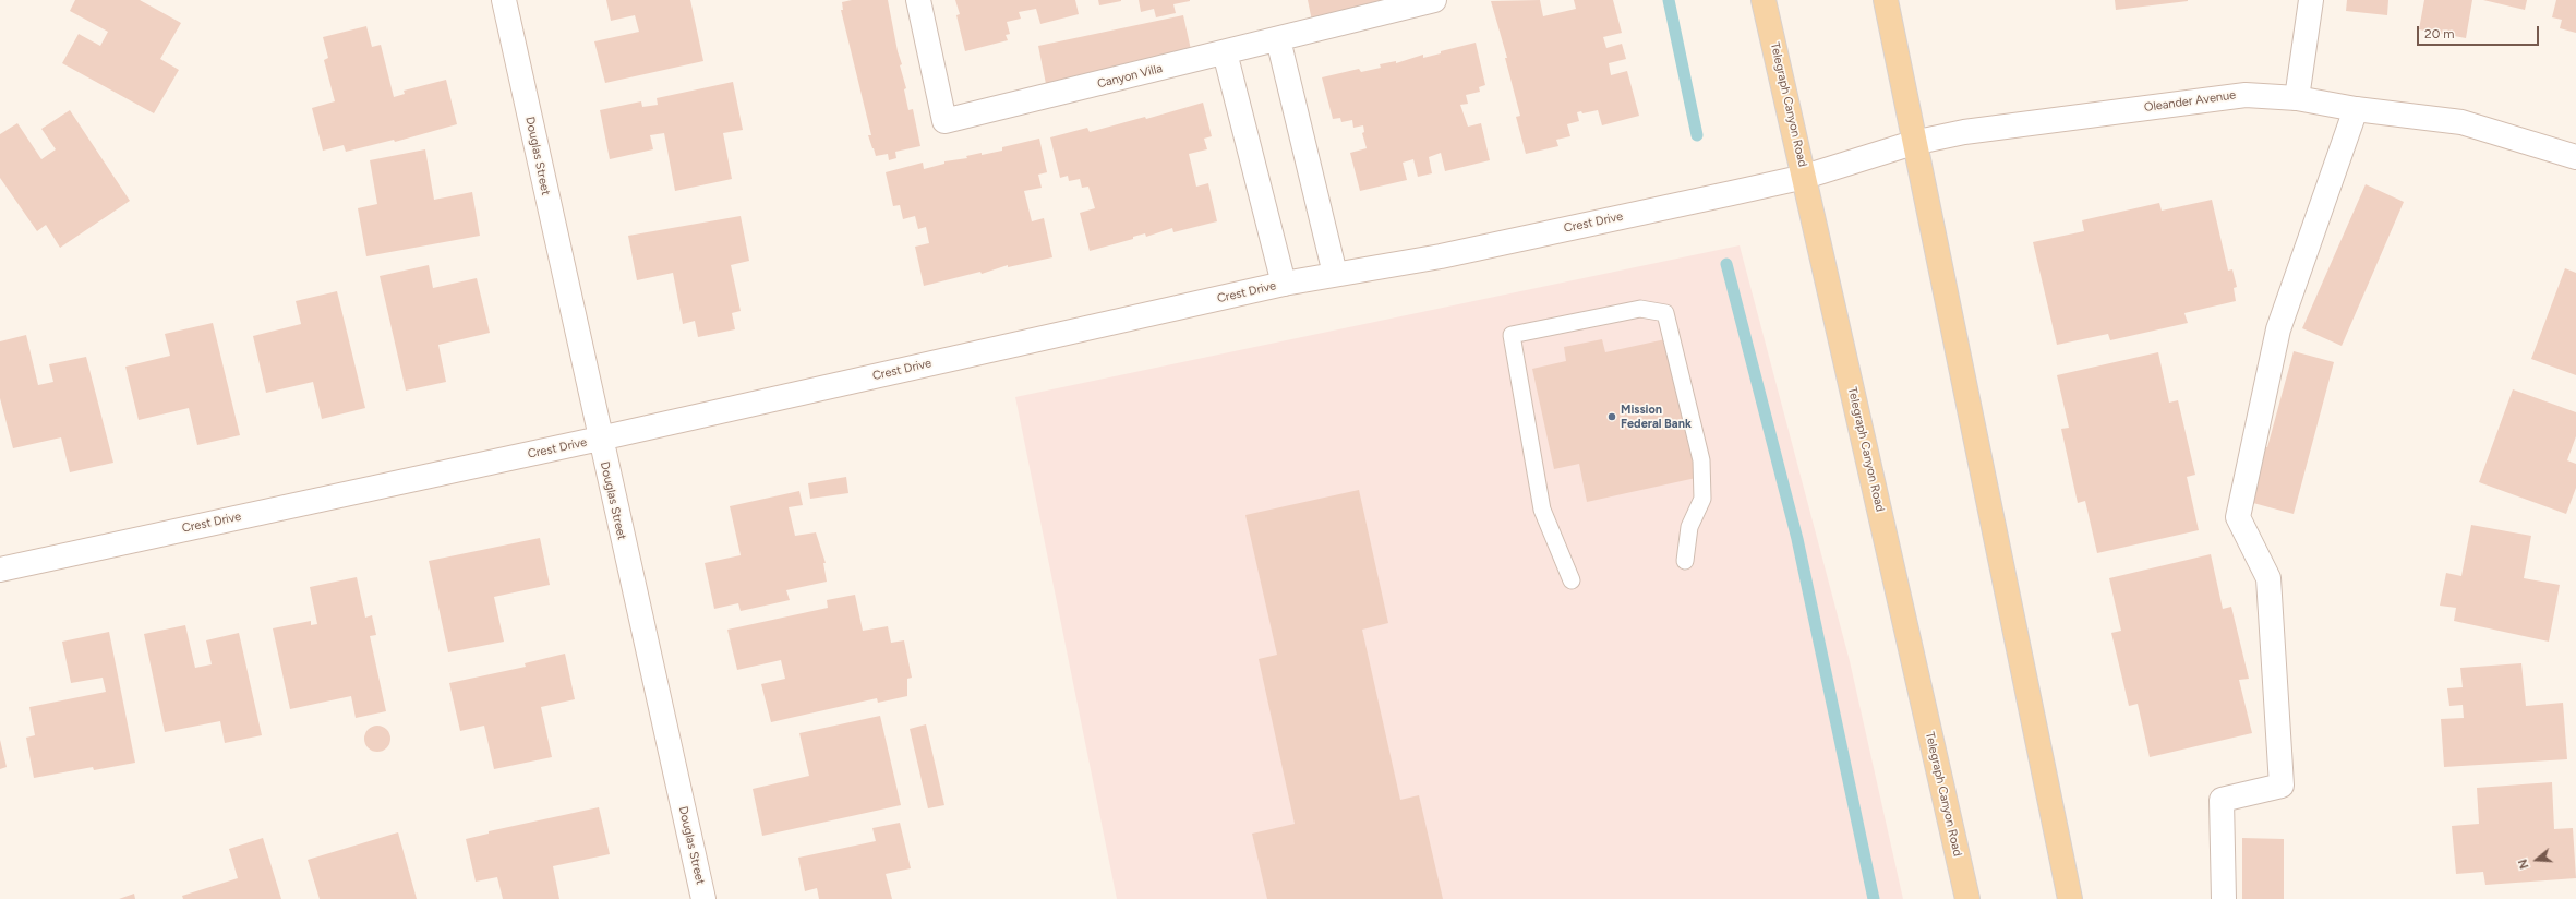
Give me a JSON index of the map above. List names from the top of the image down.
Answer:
{
  "streets": {
    "main road": ["Telegraph Canyon Road"],
    "street": [
      "Canyon Villa",
      "Oleander Avenue",
      "Douglas Street",
      "Crest Drive"
    ]
  },
  "crossings": [
    ["Oleander Avenue", "Telegraph Canyon Road"],
    ["Oleander Avenue", "Crest Drive"],
    ["Telegraph Canyon Road", "Crest Drive"],
    ["Douglas Street", "Crest Drive"]
  ],
  "places": ["Mission Federal Bank"],
  "scale_bar": "20 m",
  "north": "left"
}
